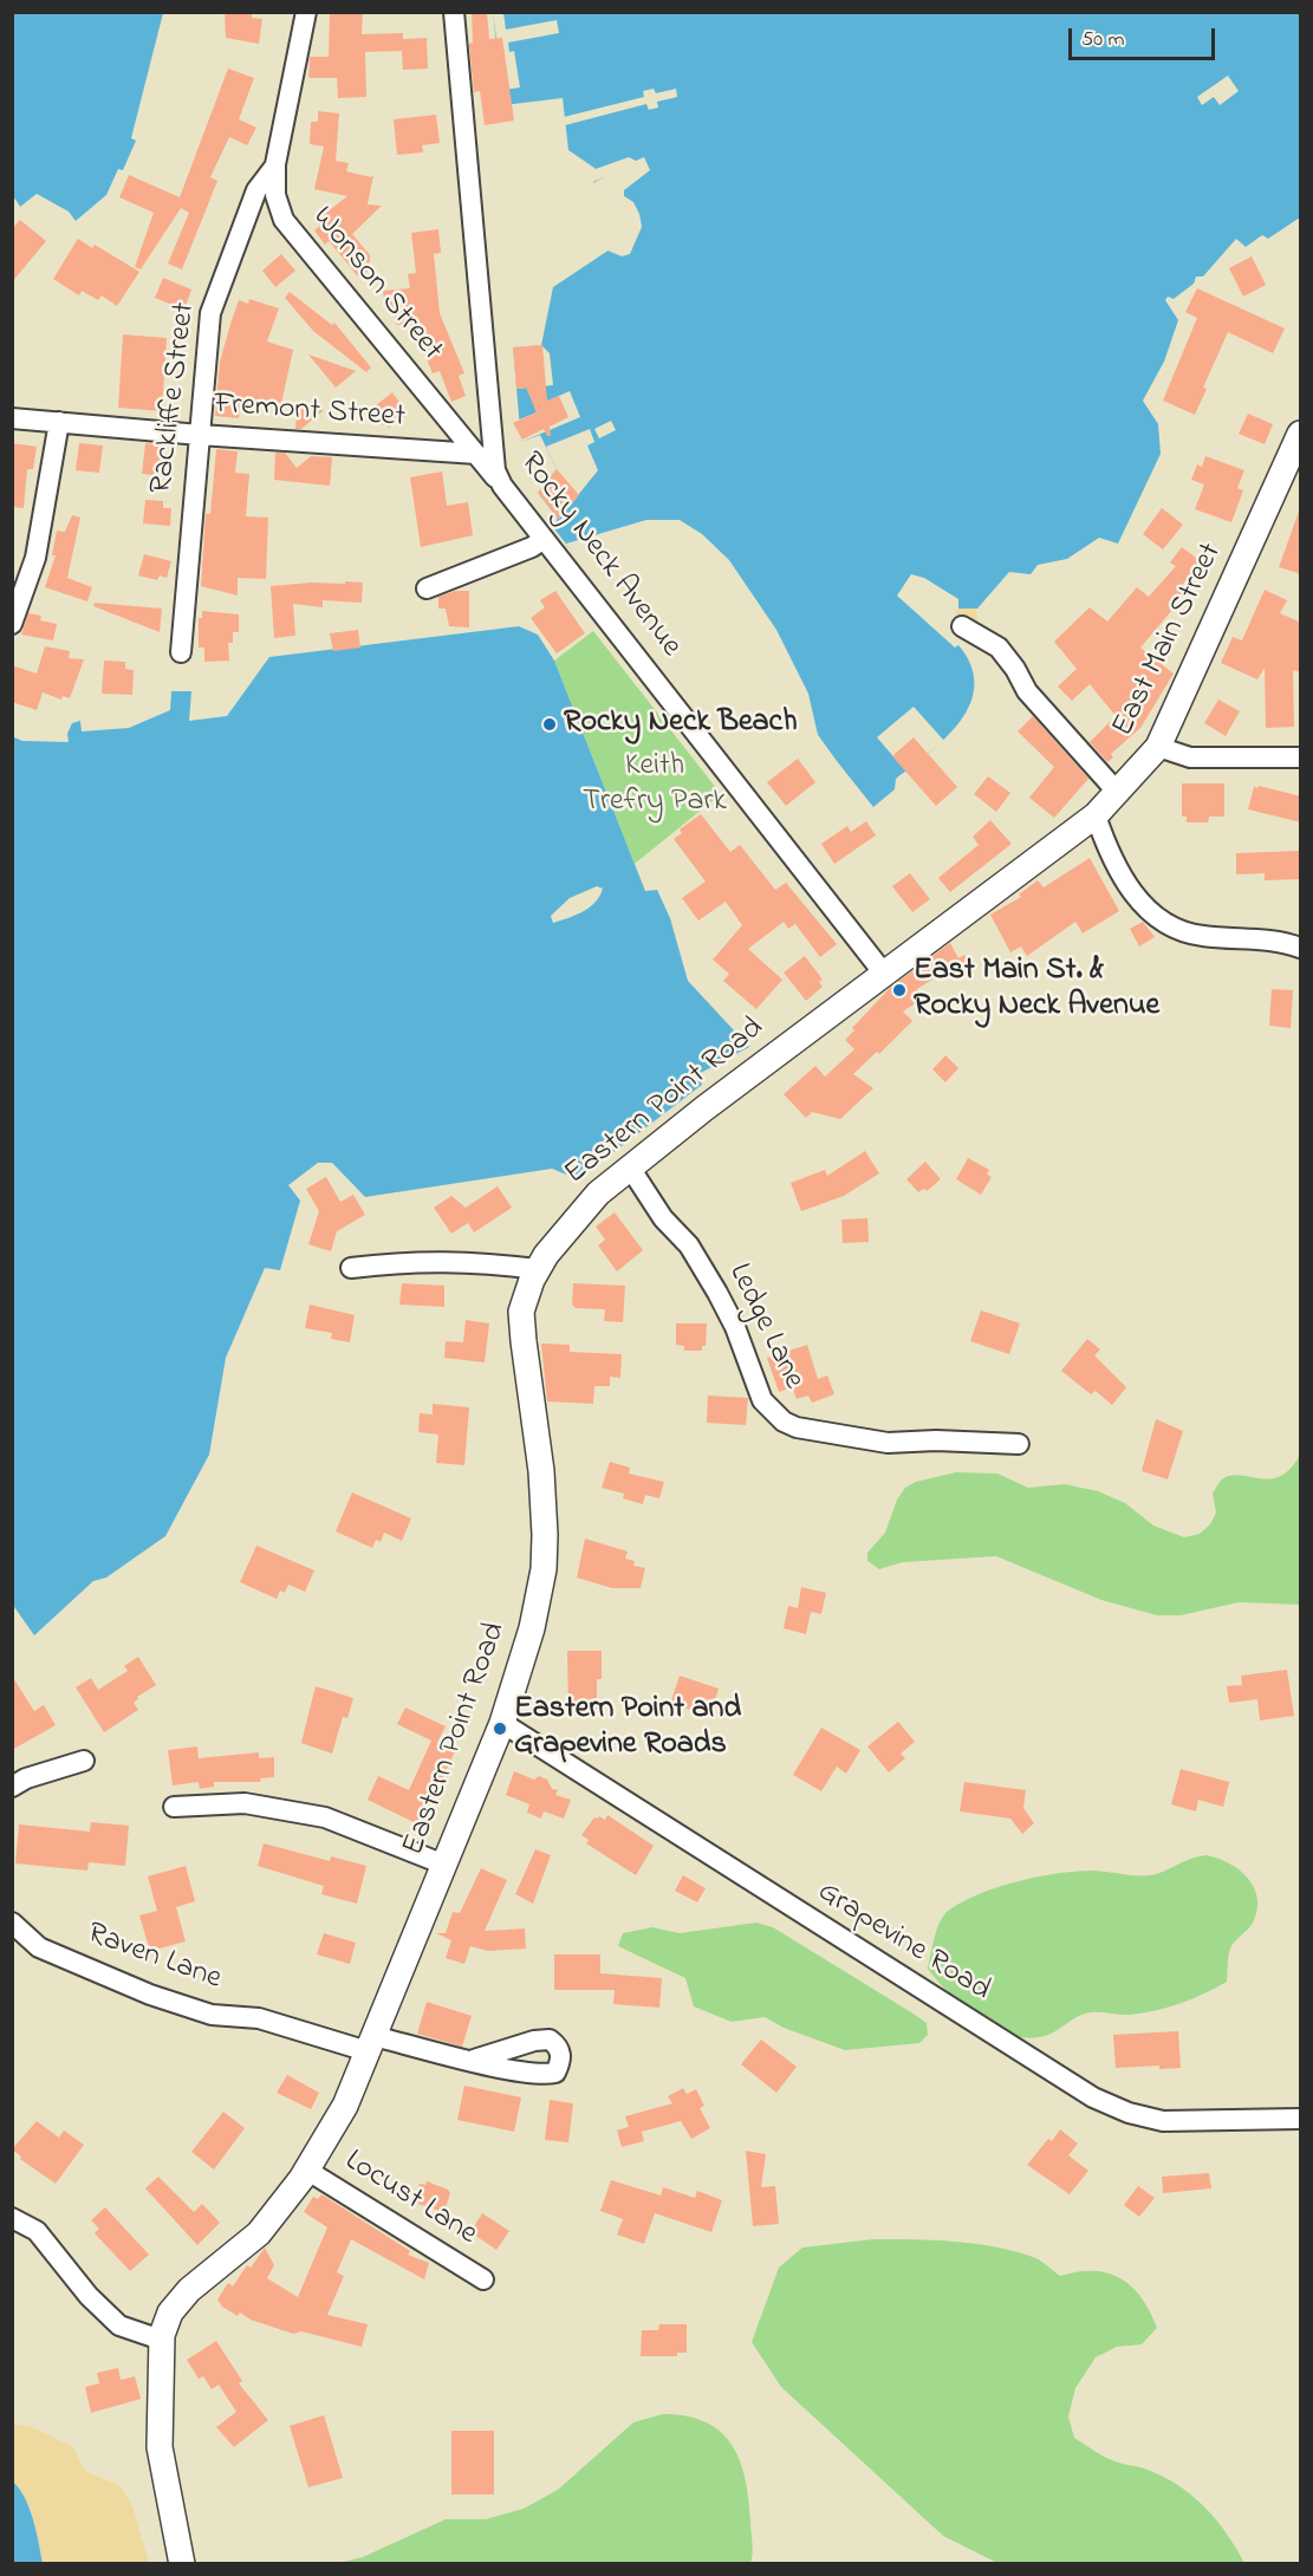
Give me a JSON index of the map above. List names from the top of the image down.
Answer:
{
  "streets": {
    "main road": ["East Main Street", "Eastern Point Road"],
    "street": [
      "Wonson Street",
      "Rackliffe Street",
      "Fremont Street",
      "Rocky Neck Avenue",
      "Ledge Lane",
      "Grapevine Road",
      "Raven Lane",
      "Locust Lane"
    ]
  },
  "crossings": [
    ["Wonson Street", "Rackliffe Street"],
    ["Wonson Street", "Fremont Street"],
    ["Wonson Street", "Rocky Neck Avenue"],
    ["Rackliffe Street", "Fremont Street"],
    ["Rocky Neck Avenue", "East Main Street"],
    ["Rocky Neck Avenue", "Eastern Point Road"],
    ["East Main Street", "Eastern Point Road"],
    ["Eastern Point Road", "Ledge Lane"],
    ["Eastern Point Road", "Grapevine Road"],
    ["Eastern Point Road", "Raven Lane"],
    ["Eastern Point Road", "Locust Lane"]
  ],
  "parks": ["Keith Trefry Park"],
  "places": ["Rocky Neck Beach", "East Main St. & Rocky Neck Avenue", "Eastern Point and Grapevine Roads"],
  "scale_bar": "50 m"
}
